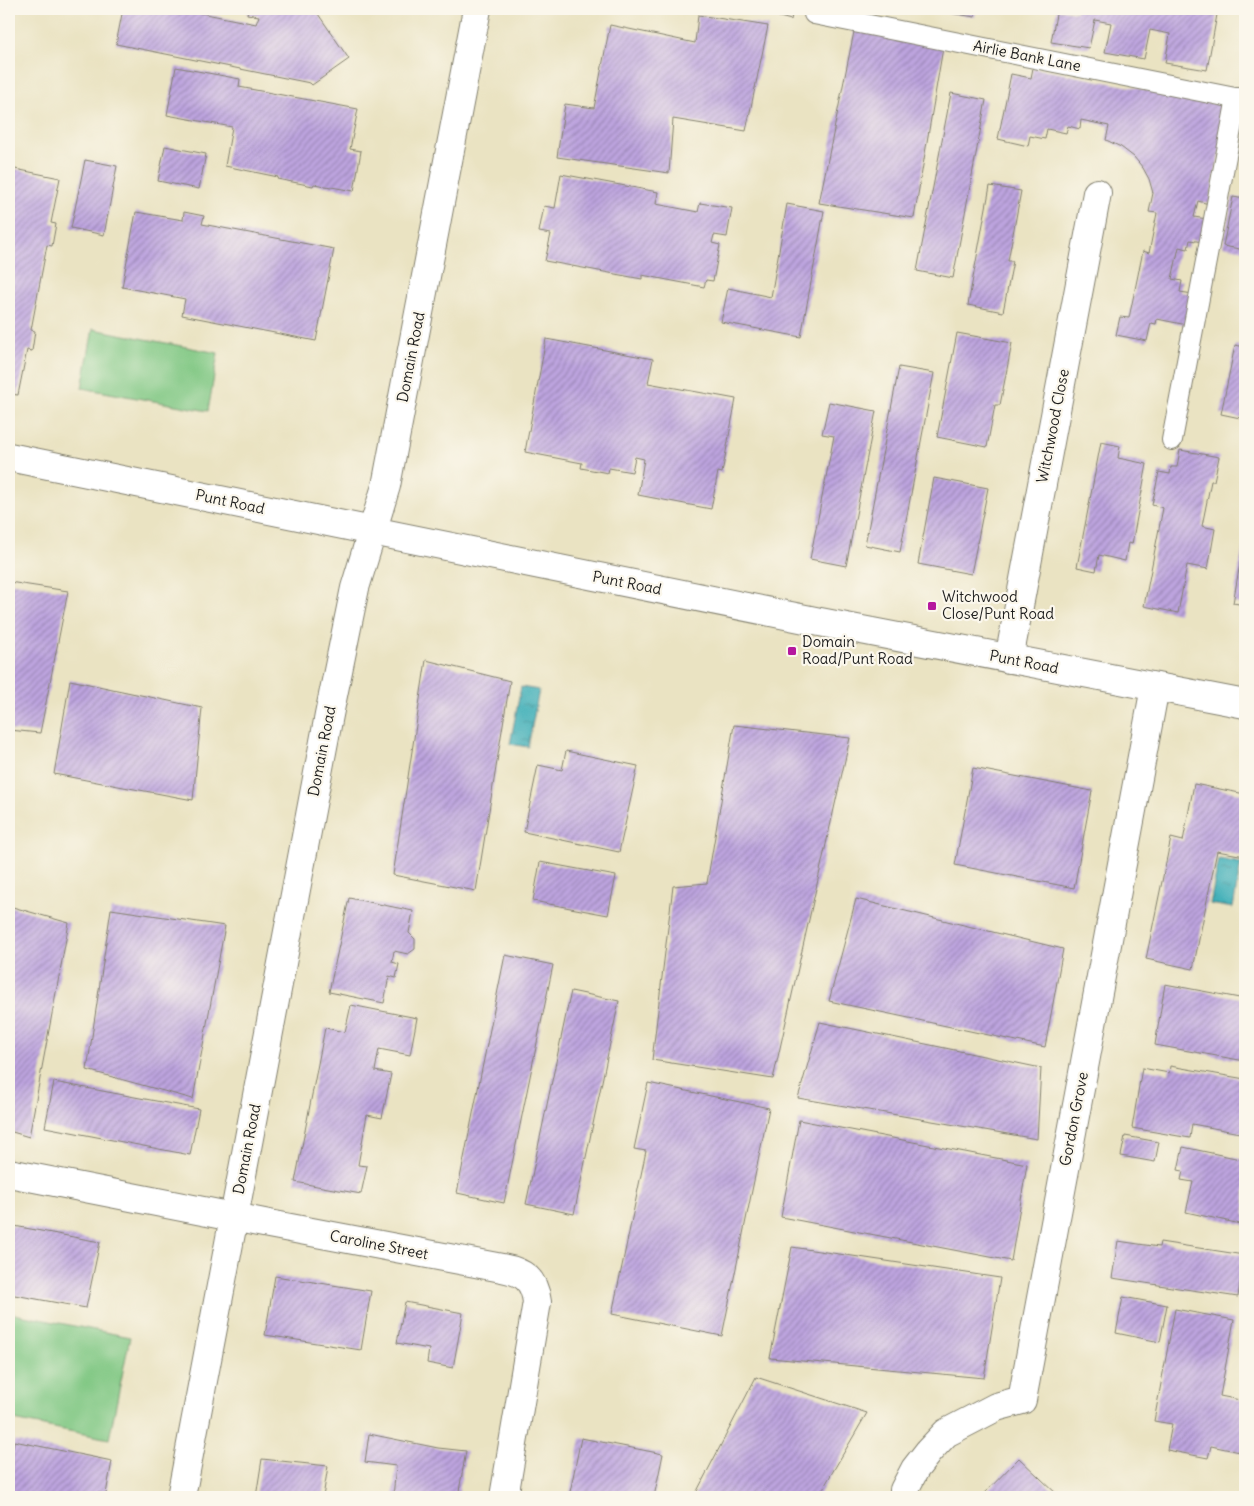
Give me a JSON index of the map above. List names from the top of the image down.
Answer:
{
  "streets": {
    "main road": [
      "Domain Road",
      "Witchwood Close",
      "Punt Road",
      "Gordon Grove",
      "Caroline Street"
    ],
    "lane": ["Airlie Bank Lane"]
  },
  "crossings": [
    ["Domain Road", "Punt Road"],
    ["Domain Road", "Caroline Street"],
    ["Witchwood Close", "Punt Road"],
    ["Punt Road", "Gordon Grove"]
  ],
  "places": {
    "transit": ["Witchwood Close/Punt Road", "Domain Road/Punt Road"]
  }
}
